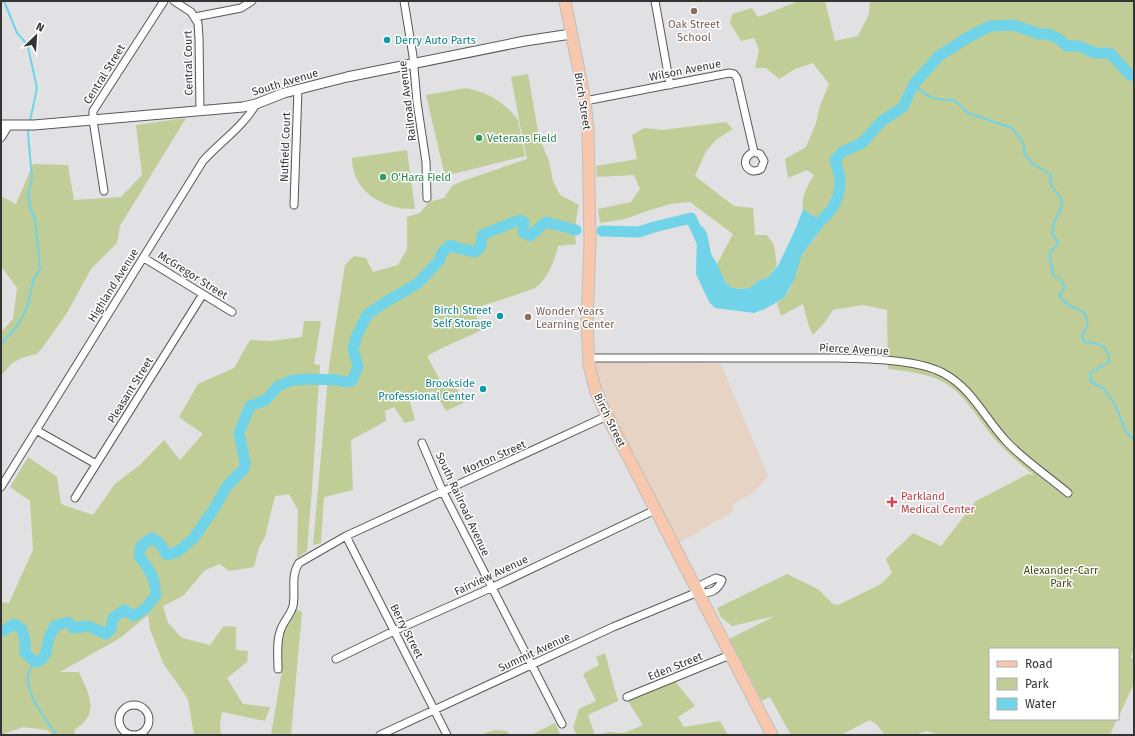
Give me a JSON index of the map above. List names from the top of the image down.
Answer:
{
  "streets": {
    "main road": ["Birch Street"],
    "street": [
      "Central Court",
      "Wilson Avenue",
      "Central Street",
      "South Avenue",
      "Railroad Avenue",
      "Nutfield Court",
      "McGregor Street",
      "Highland Avenue",
      "Pierce Avenue",
      "Pleasant Street",
      "Norton Street",
      "South Railroad Avenue",
      "Fairview Avenue",
      "Berry Street",
      "Summit Avenue",
      "Eden Street"
    ]
  },
  "crossings": [
    ["Central Court", "South Avenue"],
    ["Wilson Avenue", "Birch Street"],
    ["Central Street", "South Avenue"],
    ["South Avenue", "Railroad Avenue"],
    ["South Avenue", "Birch Street"],
    ["South Avenue", "Nutfield Court"],
    ["South Avenue", "Highland Avenue"],
    ["Birch Street", "Pierce Avenue"],
    ["Birch Street", "Norton Street"],
    ["Birch Street", "Fairview Avenue"],
    ["Birch Street", "Summit Avenue"],
    ["Birch Street", "Eden Street"],
    ["McGregor Street", "Highland Avenue"],
    ["McGregor Street", "Pleasant Street"],
    ["Norton Street", "South Railroad Avenue"],
    ["Norton Street", "Berry Street"],
    ["South Railroad Avenue", "Fairview Avenue"],
    ["South Railroad Avenue", "Summit Avenue"],
    ["Fairview Avenue", "Berry Street"],
    ["Berry Street", "Summit Avenue"]
  ],
  "parks": ["Alexander-Carr Park"],
  "places": {
    "other": [
      "Oak Street School",
      "Derry Auto Parts",
      "Veterans Field",
      "O'Hara Field",
      "Birch Street Self Storage",
      "Wonder Years Learning Center",
      "Brookside Professional Center"
    ],
    "health": ["Parkland Medical Center"]
  },
  "legend": ["Road", "Park", "Water"],
  "north": "top right"
}
